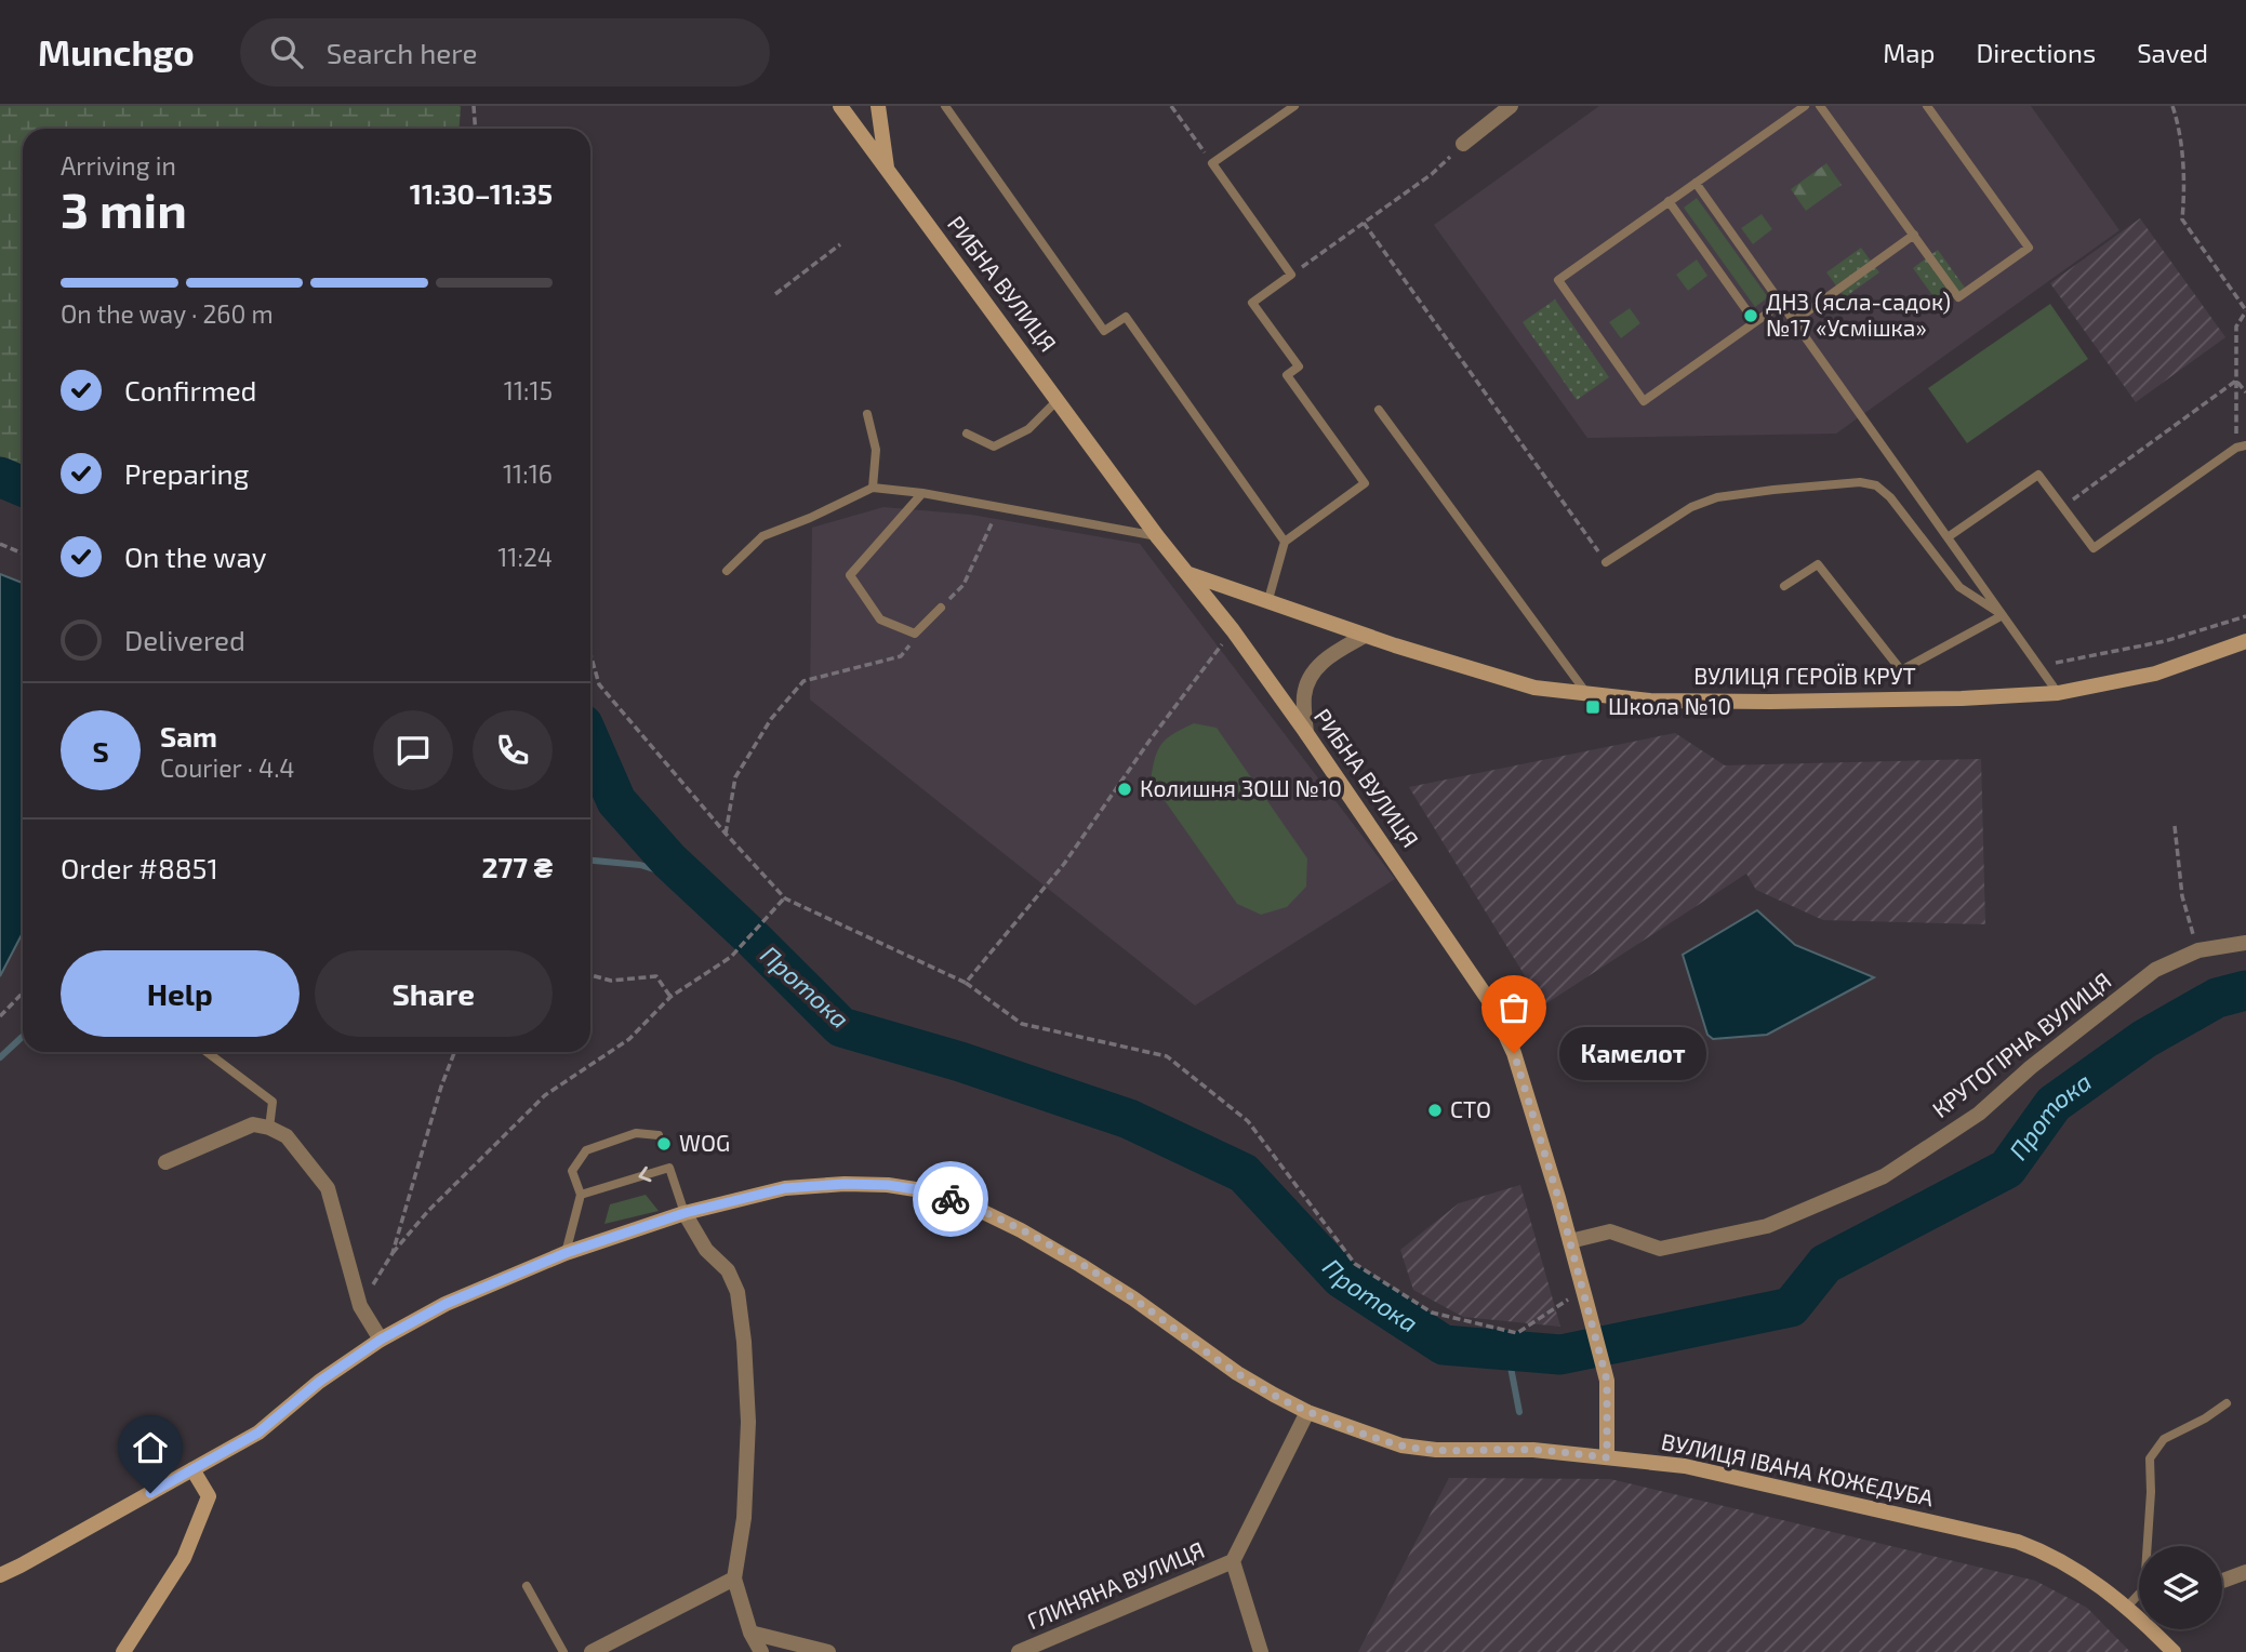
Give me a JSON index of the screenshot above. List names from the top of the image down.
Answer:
{
  "streets": {
    "street": [
      "РИБНА ВУЛИЦЯ",
      "ВУЛИЦЯ ГЕРОЇВ КРУТ",
      "КРУТОГІРНА ВУЛИЦЯ",
      "ВУЛИЦЯ ІВАНА КОЖЕДУБА",
      "ГЛИНЯНА ВУЛИЦЯ"
    ]
  },
  "crossings": [
    ["РИБНА ВУЛИЦЯ", "ВУЛИЦЯ ГЕРОЇВ КРУТ"],
    ["РИБНА ВУЛИЦЯ", "КРУТОГІРНА ВУЛИЦЯ"],
    ["РИБНА ВУЛИЦЯ", "ВУЛИЦЯ ІВАНА КОЖЕДУБА"],
    ["ВУЛИЦЯ ІВАНА КОЖЕДУБА", "ГЛИНЯНА ВУЛИЦЯ"]
  ],
  "water": ["Протока"],
  "places": {
    "other": [
      "ДНЗ (ясла-садок) №17 «Усмішка»",
      "Колишня ЗОШ №10",
      "Камєлот",
      "СТО",
      "WOG"
    ],
    "transit": ["Школа №10"]
  },
  "page": {
    "header": "Munchgo",
    "search": "Search here",
    "nav": ["Map", "Directions", "Saved"],
    "heading": ["3 min", "Arriving in", "11:30–11:35"],
    "panel": [
      "Sam",
      "Courier · 4.4",
      "Order #8851",
      "277 ₴"
    ],
    "bar": "On the way · 260 m",
    "list": [
      ["Confirmed", "11:15"],
      ["Preparing", "11:16"],
      ["On the way", "11:24"],
      "Delivered"
    ],
    "round": "S",
    "buttons": ["Help", "Share"],
    "bubble": "Камєлот"
  }
}
